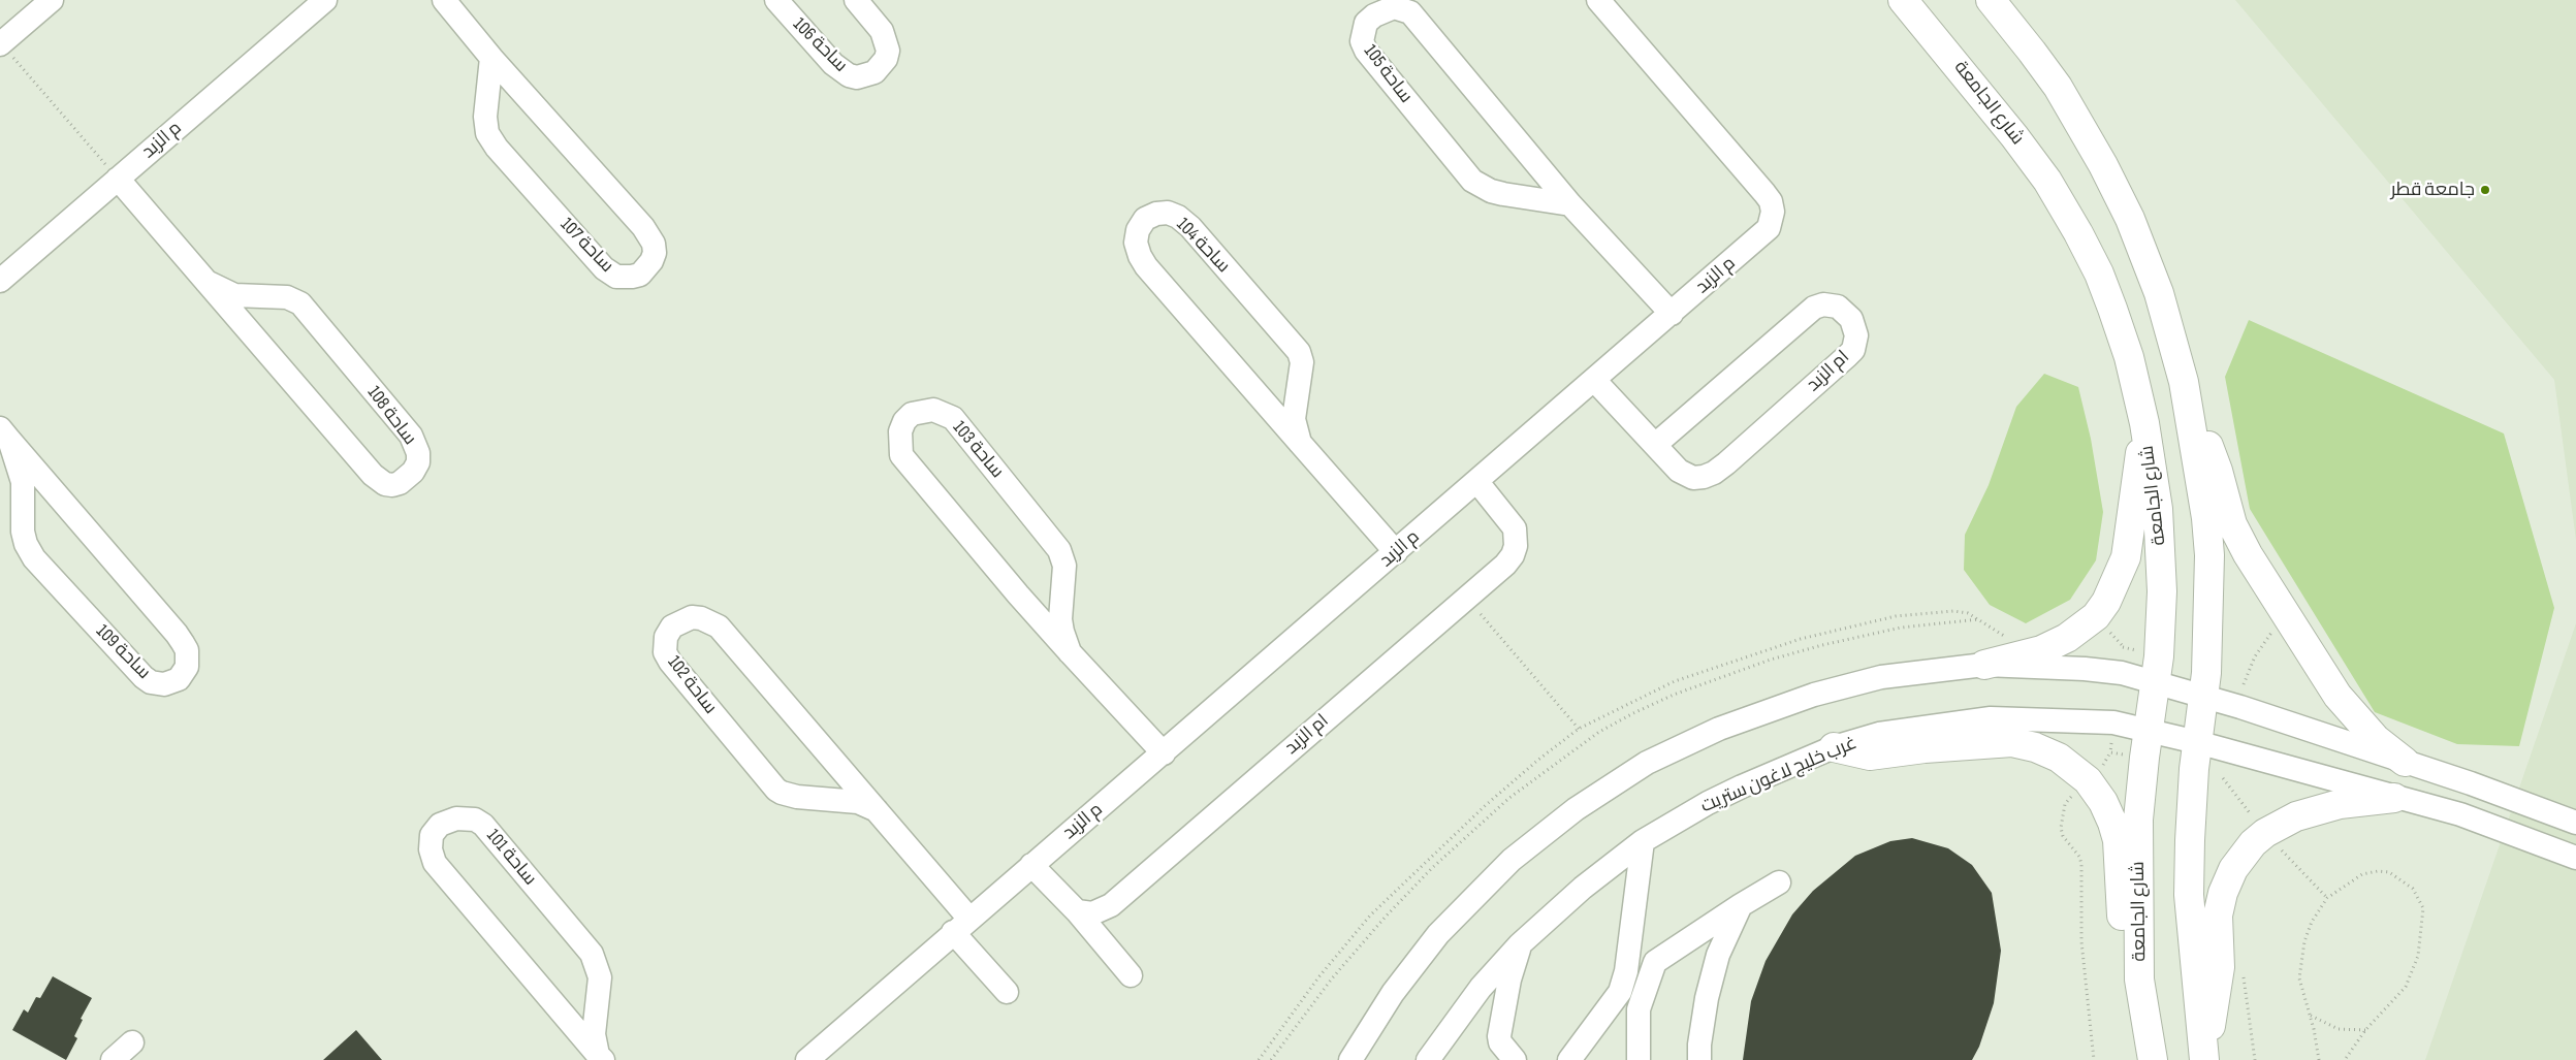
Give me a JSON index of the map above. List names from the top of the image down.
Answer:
{
  "streets": {
    "main road": ["شارع الجامعة"],
    "street": [
      "ساحة 106",
      "ساحة 105",
      "م الزبد",
      "ساحة 107",
      "ساحة 104",
      "ام الزبد",
      "ساحة 108",
      "ساحة 103",
      "ساحة 109",
      "ساحة 102",
      "غرب خليج لاغون ستريت",
      "ساحة 101"
    ]
  },
  "crossings": [
    ["ساحة 105", "م الزبد"],
    ["شارع الجامعة", "غرب خليج لاغون ستريت"],
    ["م الزبد", "ساحة 104"],
    ["م الزبد", "ام الزبد"],
    ["م الزبد", "ساحة 108"],
    ["م الزبد", "ساحة 103"],
    ["م الزبد", "ساحة 102"]
  ],
  "places": ["جامعة قطر"]
}
